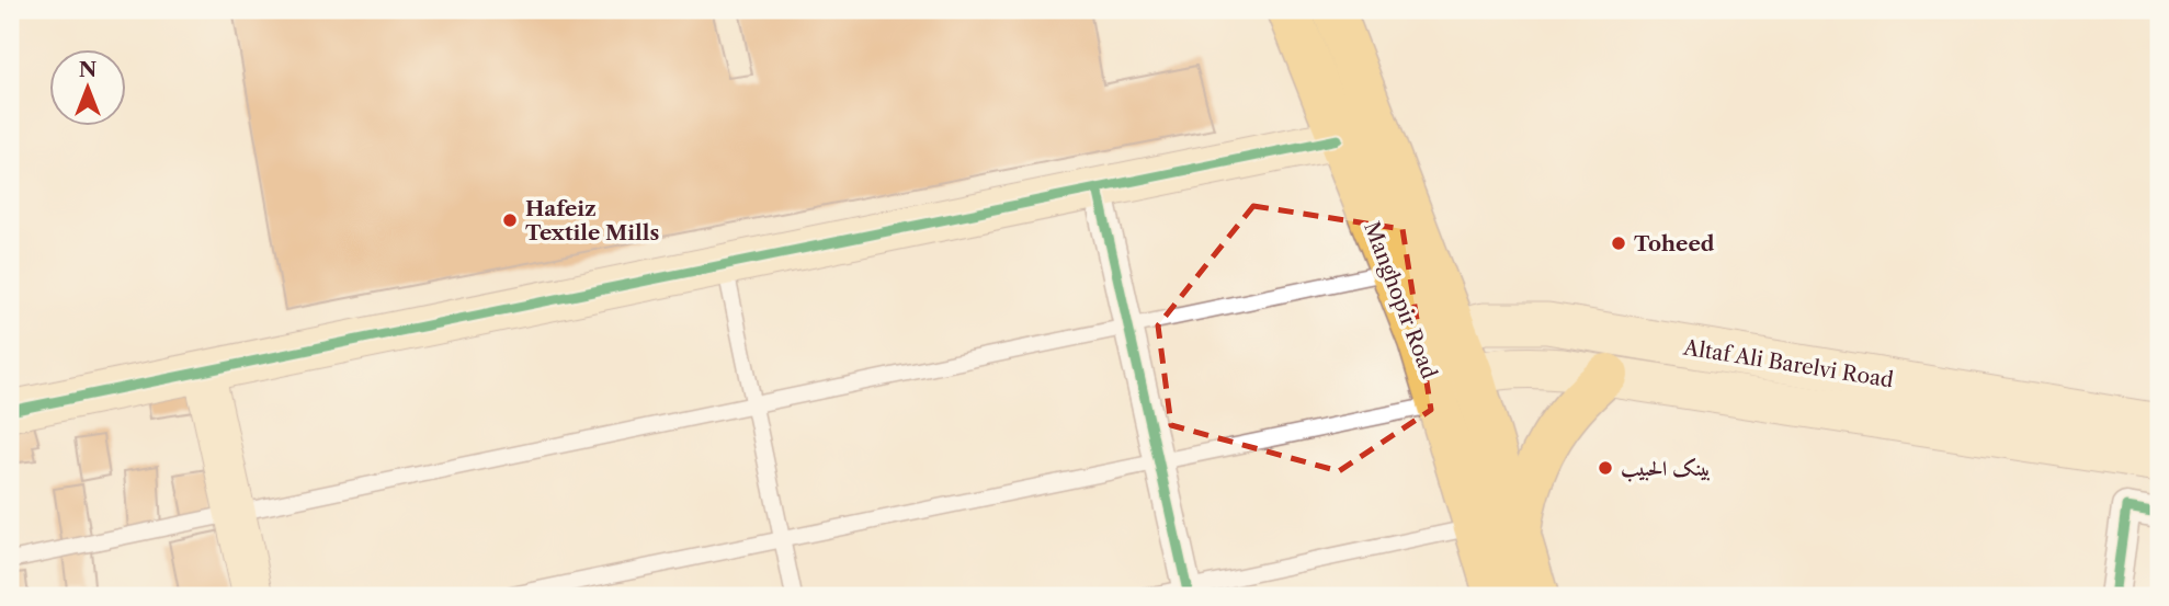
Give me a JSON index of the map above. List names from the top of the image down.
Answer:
{
  "streets": {
    "main road": ["Manghopir Road"],
    "street": ["Altaf Ali Barelvi Road"]
  },
  "crossings": [
    ["Manghopir Road", "Altaf Ali Barelvi Road"]
  ],
  "places": ["Hafeiz Textile Mills", "Toheed", "بينک الحبيب"],
  "north": "top"
}
